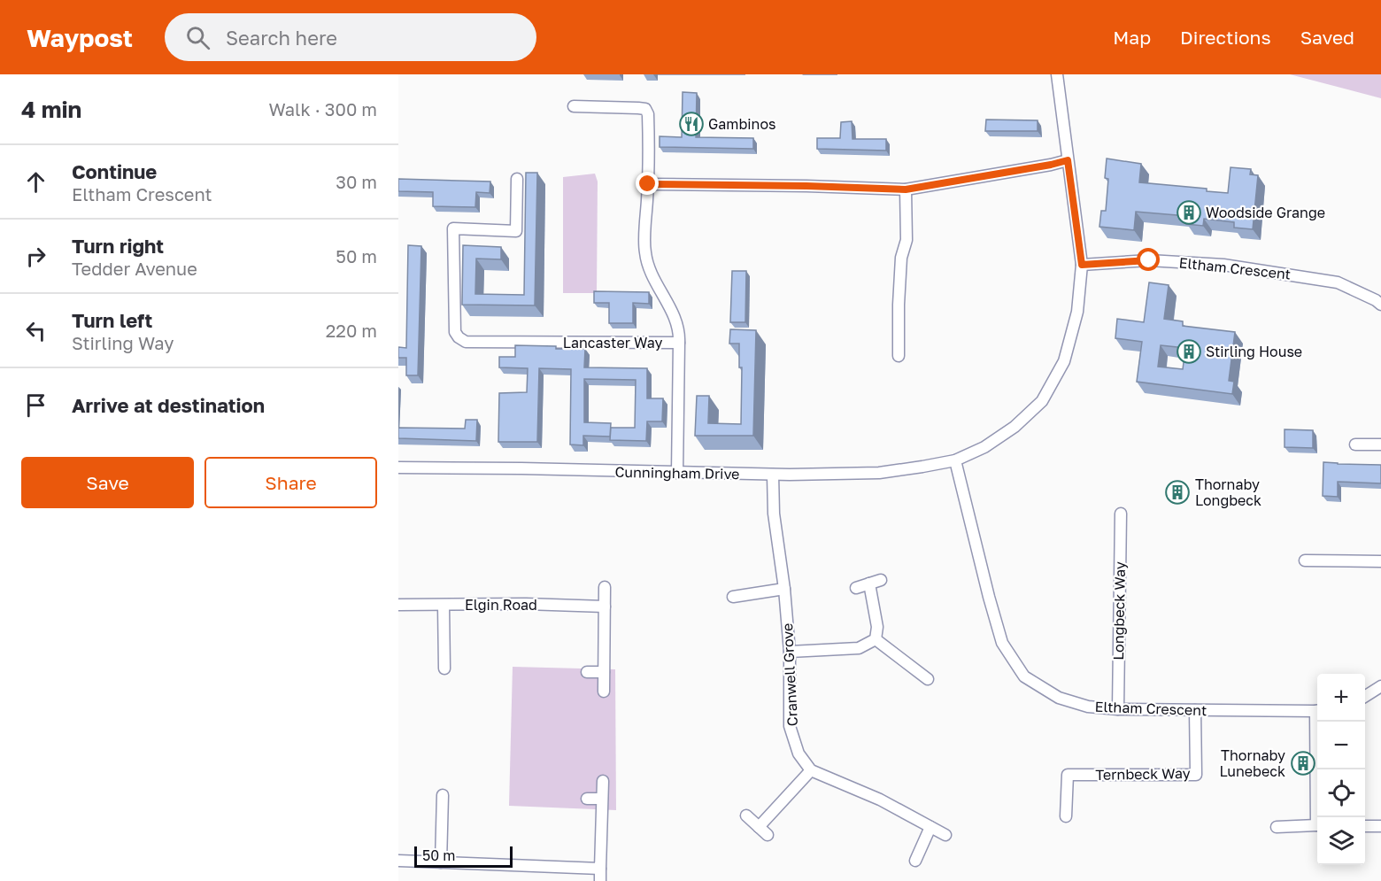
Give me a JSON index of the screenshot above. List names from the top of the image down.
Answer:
{
  "streets": {
    "street": [
      "Eltham Crescent",
      "Lancaster Way",
      "Cunningham Drive",
      "Elgin Road",
      "Longbeck Way",
      "Cranwell Grove",
      "Ternbeck Way"
    ]
  },
  "crossings": [
    ["Eltham Crescent", "Cunningham Drive"],
    ["Eltham Crescent", "Longbeck Way"],
    ["Eltham Crescent", "Ternbeck Way"],
    ["Cunningham Drive", "Cranwell Grove"]
  ],
  "places": {
    "restaurant": ["Gambinos"],
    "building": [
      "Woodside Grange",
      "Stirling House",
      "Thornaby Longbeck",
      "Thornaby Lunebeck"
    ]
  },
  "scale_bar": "50 m",
  "page": {
    "header": "Waypost",
    "search": "Search here",
    "nav": ["Map", "Directions", "Saved"],
    "heading": ["4 min", "Walk · 300 m"],
    "list": [
      ["Continue", "Eltham Crescent", "30 m"],
      ["Turn right", "Tedder Avenue", "50 m"],
      ["Turn left", "Stirling Way", "220 m"],
      "Arrive at destination"
    ],
    "buttons": ["Save", "Share"],
    "map_buttons": ["+", "−"],
    "scale": "50 m"
  }
}
